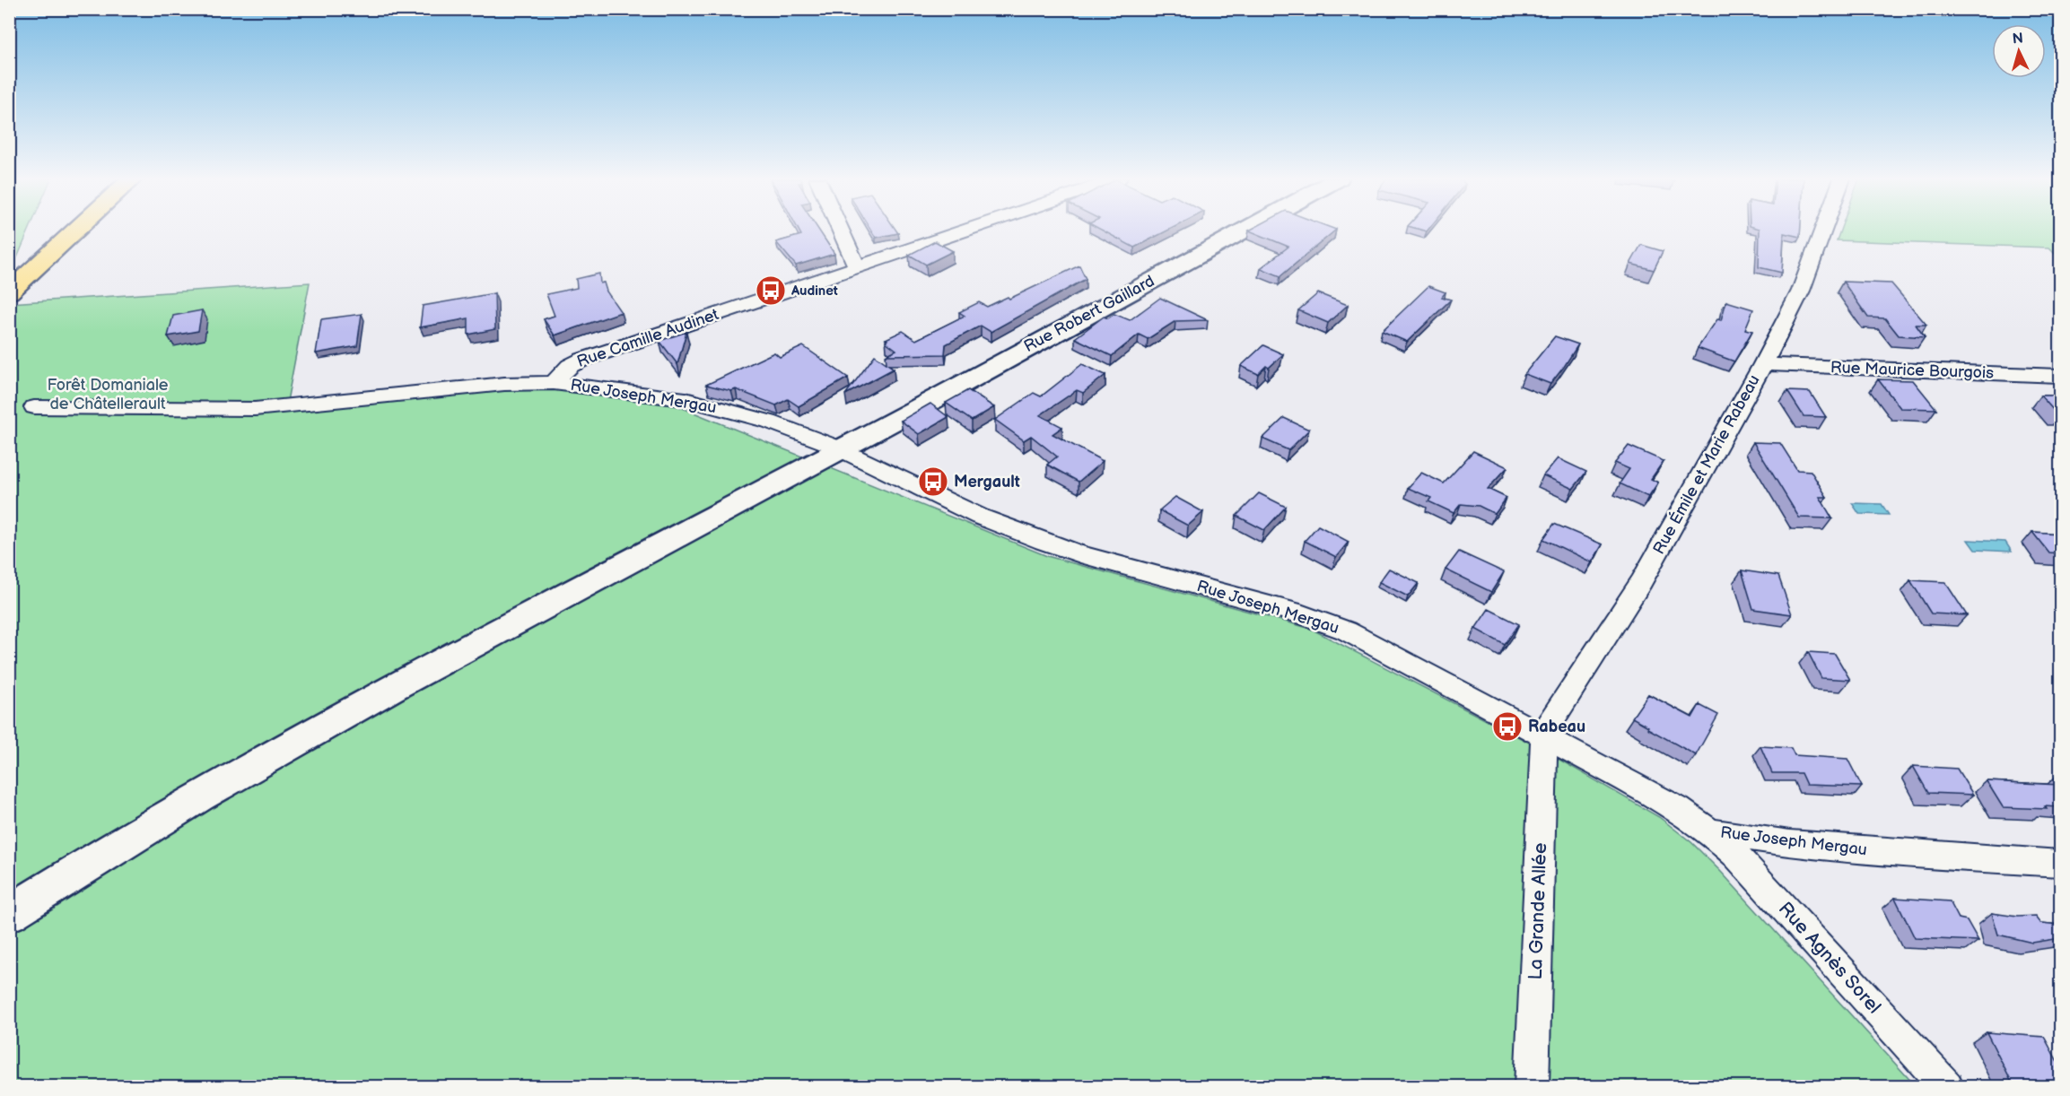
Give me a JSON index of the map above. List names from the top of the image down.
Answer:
{
  "streets": {
    "street": [
      "Rue Robert Gaillard",
      "Rue Camille Audinet",
      "Rue Maurice Bourgois",
      "Rue Joseph Mergau",
      "Rue Émile et Marie Rabeau",
      "La Grande Allée",
      "Rue Agnès Sorel"
    ]
  },
  "crossings": [
    ["Rue Robert Gaillard", "Rue Joseph Mergau"],
    ["Rue Camille Audinet", "Rue Joseph Mergau"],
    ["Rue Maurice Bourgois", "Rue Émile et Marie Rabeau"],
    ["Rue Joseph Mergau", "Rue Émile et Marie Rabeau"],
    ["Rue Joseph Mergau", "La Grande Allée"],
    ["Rue Joseph Mergau", "Rue Agnès Sorel"],
    ["Rue Émile et Marie Rabeau", "La Grande Allée"]
  ],
  "parks": ["Forêt Domaniale de Châtellerault"],
  "places": {
    "bus stop": ["Audinet", "Mergault", "Rabeau"]
  },
  "north": "top"
}
